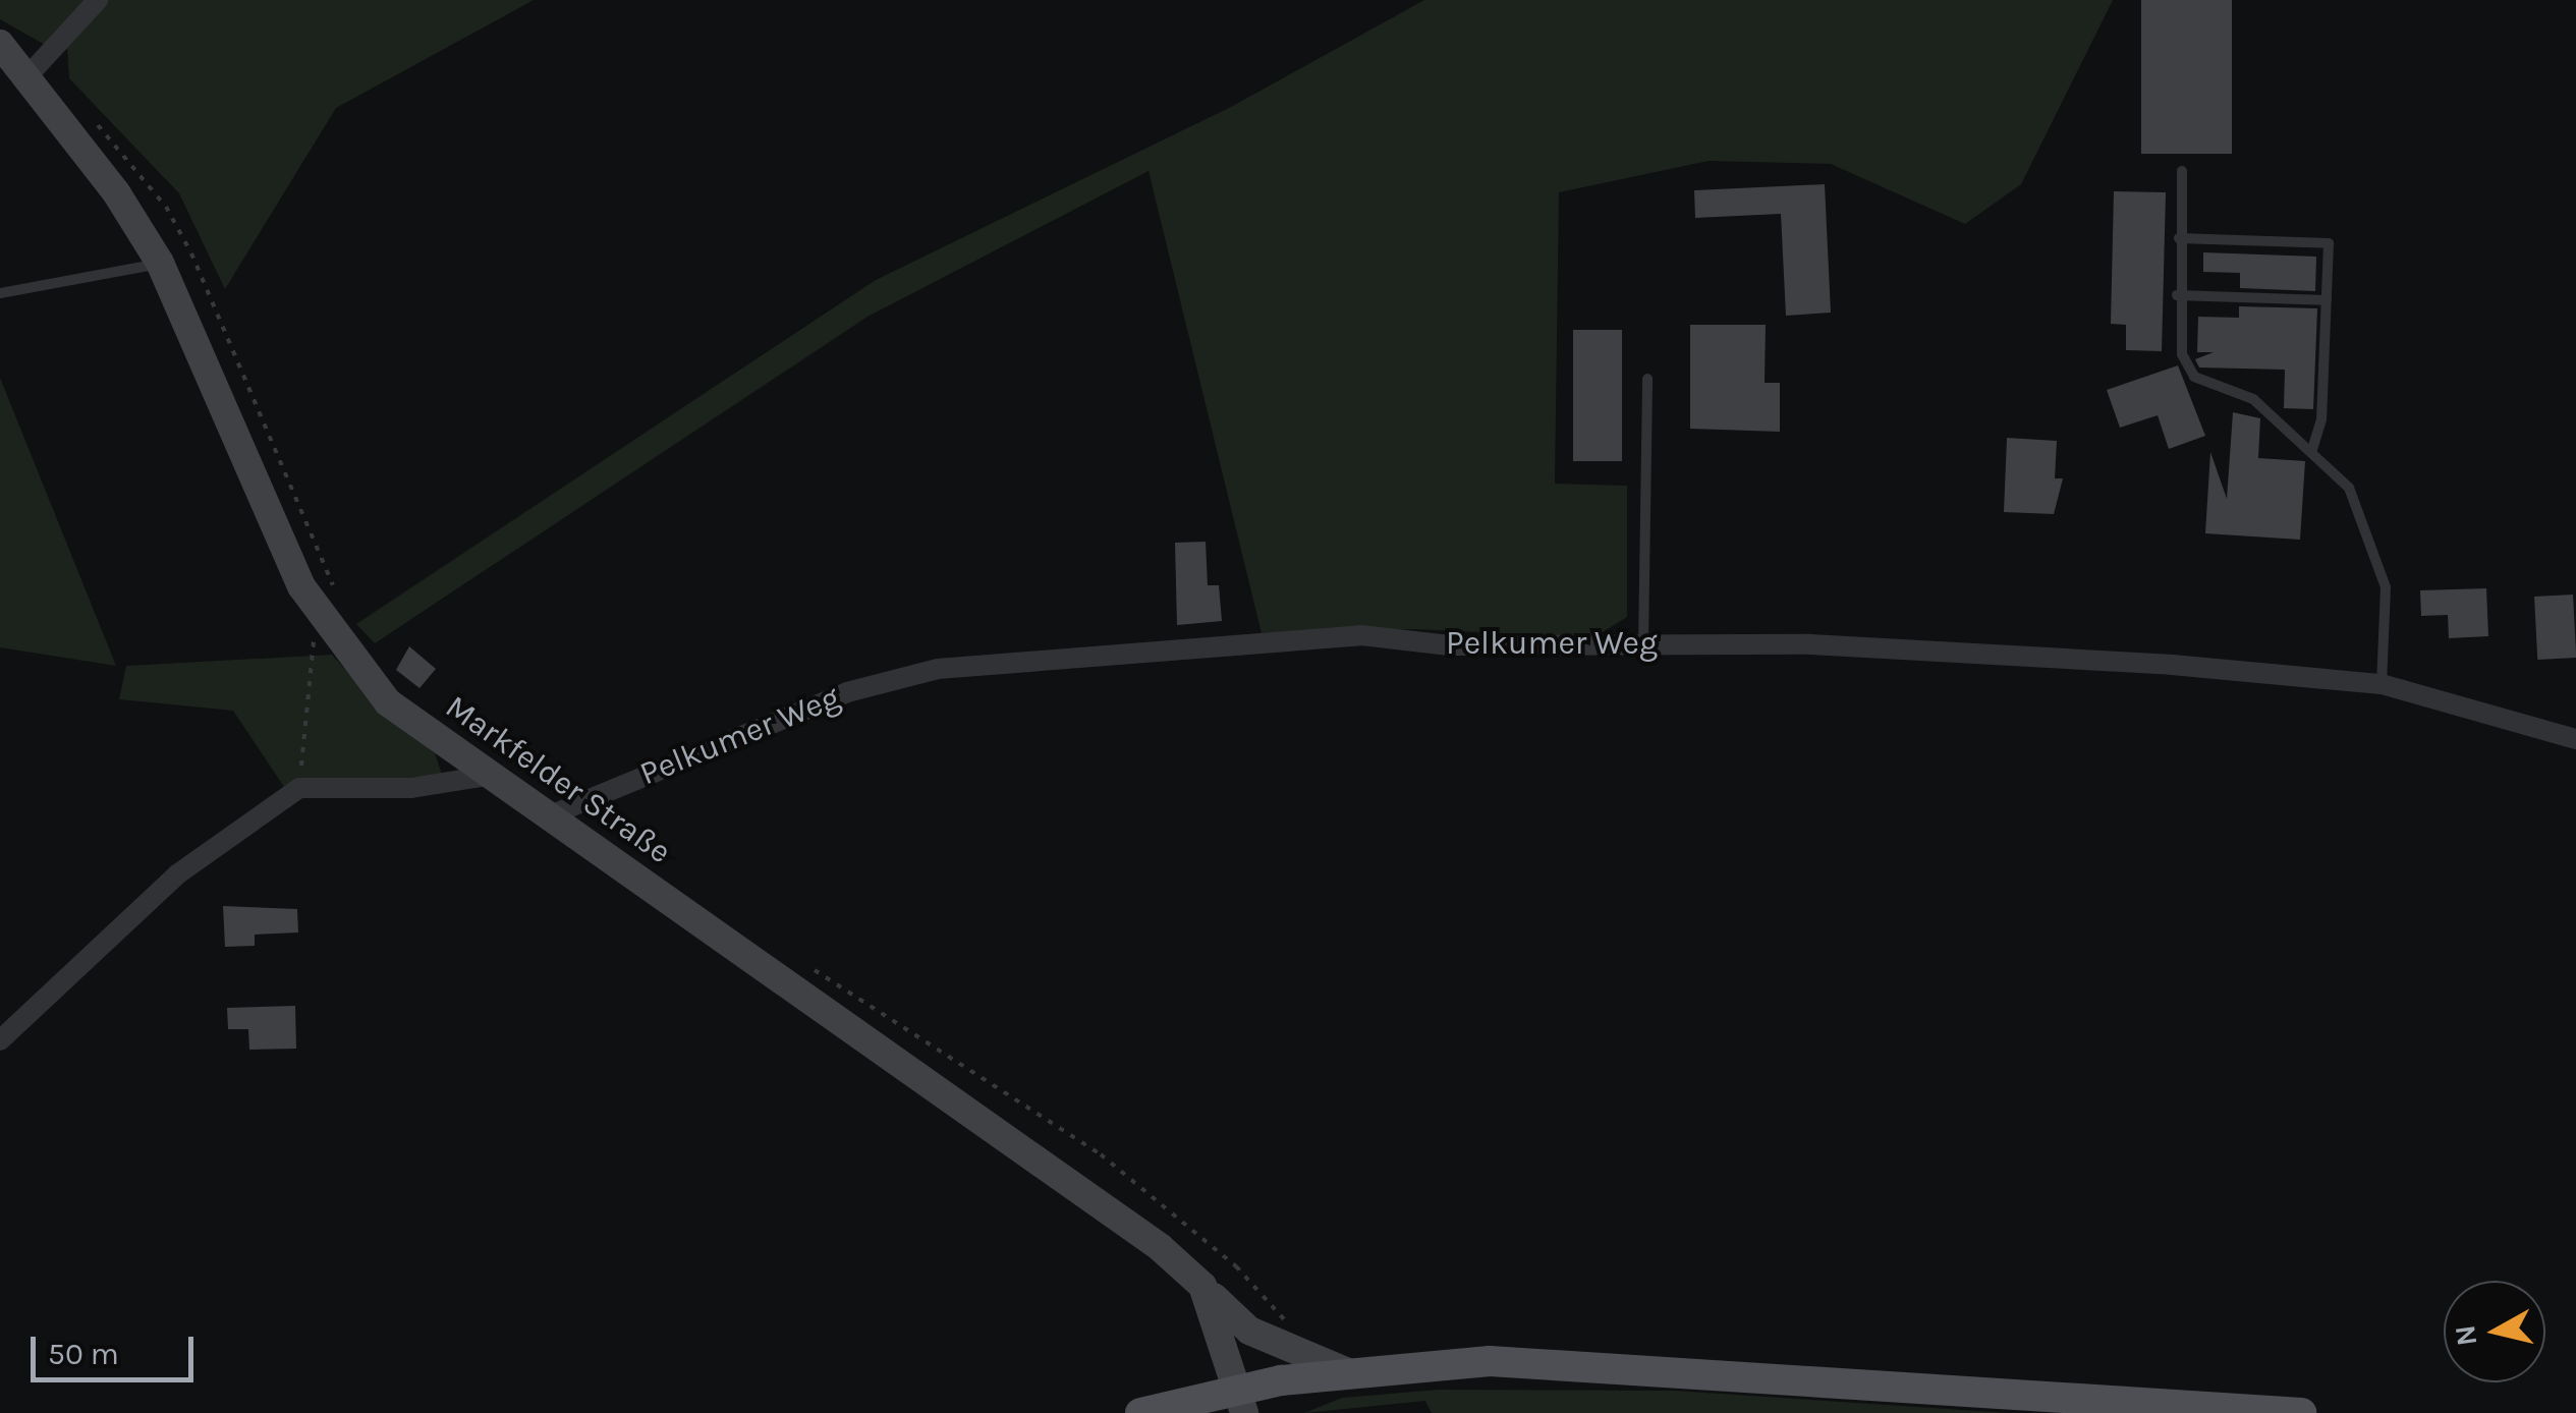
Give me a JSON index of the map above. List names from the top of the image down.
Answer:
{
  "streets": {
    "street": ["Pelkumer Weg", "Markfelder Straße"]
  },
  "crossings": [
    ["Pelkumer Weg", "Markfelder Straße"]
  ],
  "scale_bar": "50 m",
  "north": "left"
}
